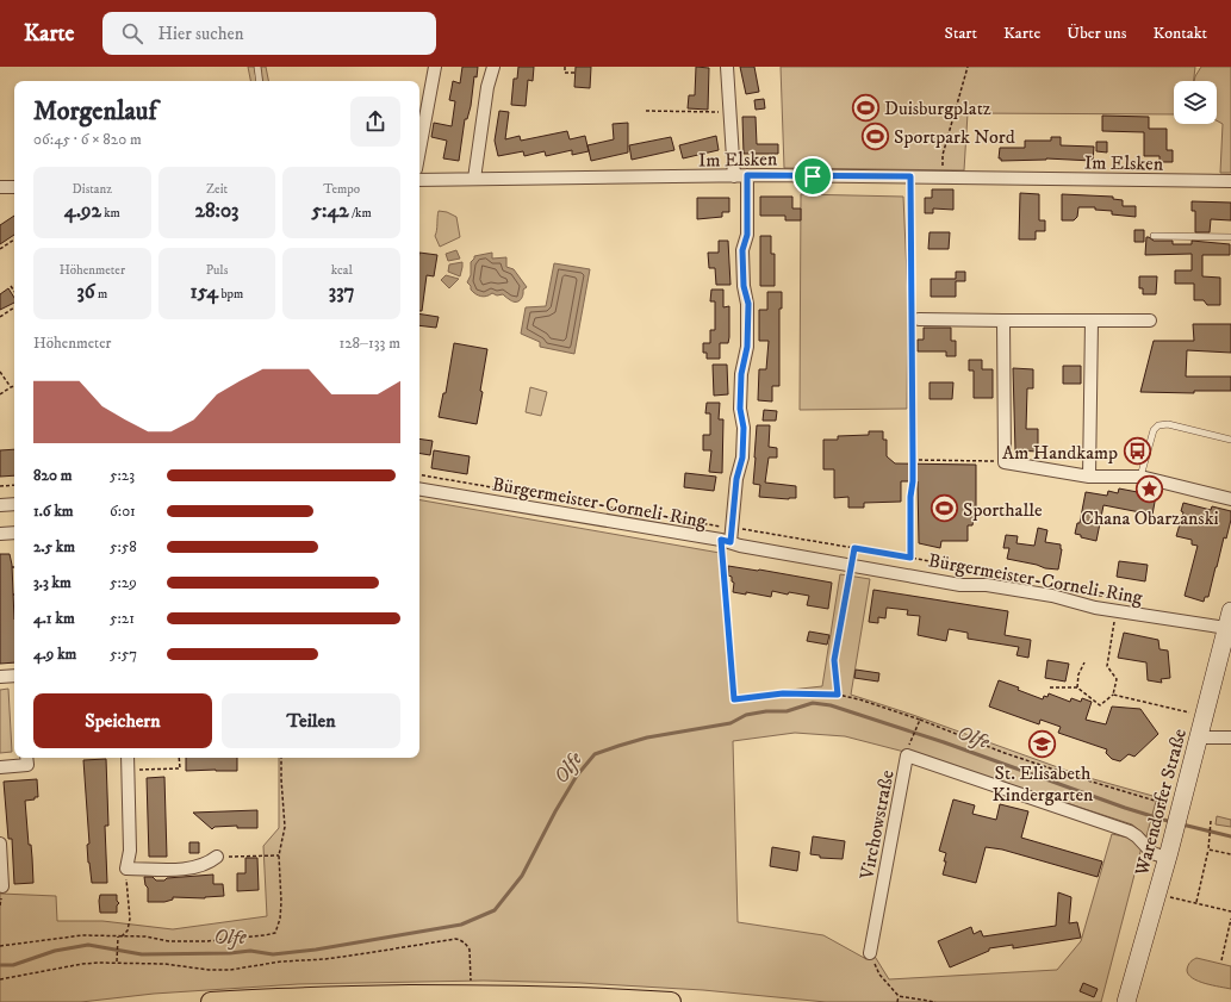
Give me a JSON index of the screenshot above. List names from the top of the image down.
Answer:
{
  "streets": {
    "main road": ["Warendorfer Straße"],
    "street": ["Im Elsken", "Bürgermeister-Corneli-Ring", "Virchowstraße"]
  },
  "crossings": [
    ["Bürgermeister-Corneli-Ring", "Warendorfer Straße"],
    ["Warendorfer Straße", "Virchowstraße"]
  ],
  "water": ["Olfe"],
  "places": {
    "sports": ["Duisburgplatz", "Sportpark Nord", "Sporthalle"],
    "bus stop": ["Am Handkamp"],
    "place": ["Chana Obarzanski"],
    "school or university": ["St. Elisabeth Kindergarten"]
  },
  "page": {
    "header": "Karte",
    "search": "Hier suchen",
    "nav": [
      "Start",
      "Karte",
      "Über uns",
      "Kontakt"
    ],
    "heading": ["Morgenlauf", "06:45 · 6 × 820 m"],
    "stats": [
      ["Distanz", "4.92 km"],
      ["Zeit", "28:03"],
      ["Tempo", "5:42 /km"],
      ["Höhenmeter", "36 m"],
      ["Puls", "154 bpm"],
      ["kcal", "337"]
    ],
    "chart": ["Höhenmeter", "128–133 m"],
    "list": [
      {
        "name": "820 m",
        "note": "5:23"
      },
      {
        "name": "1.6 km",
        "note": "6:01"
      },
      {
        "name": "2.5 km",
        "note": "5:58"
      },
      {
        "name": "3.3 km",
        "note": "5:29"
      },
      {
        "name": "4.1 km",
        "note": "5:21"
      },
      {
        "name": "4.9 km",
        "note": "5:57"
      }
    ],
    "buttons": ["Speichern", "Teilen"]
  }
}
